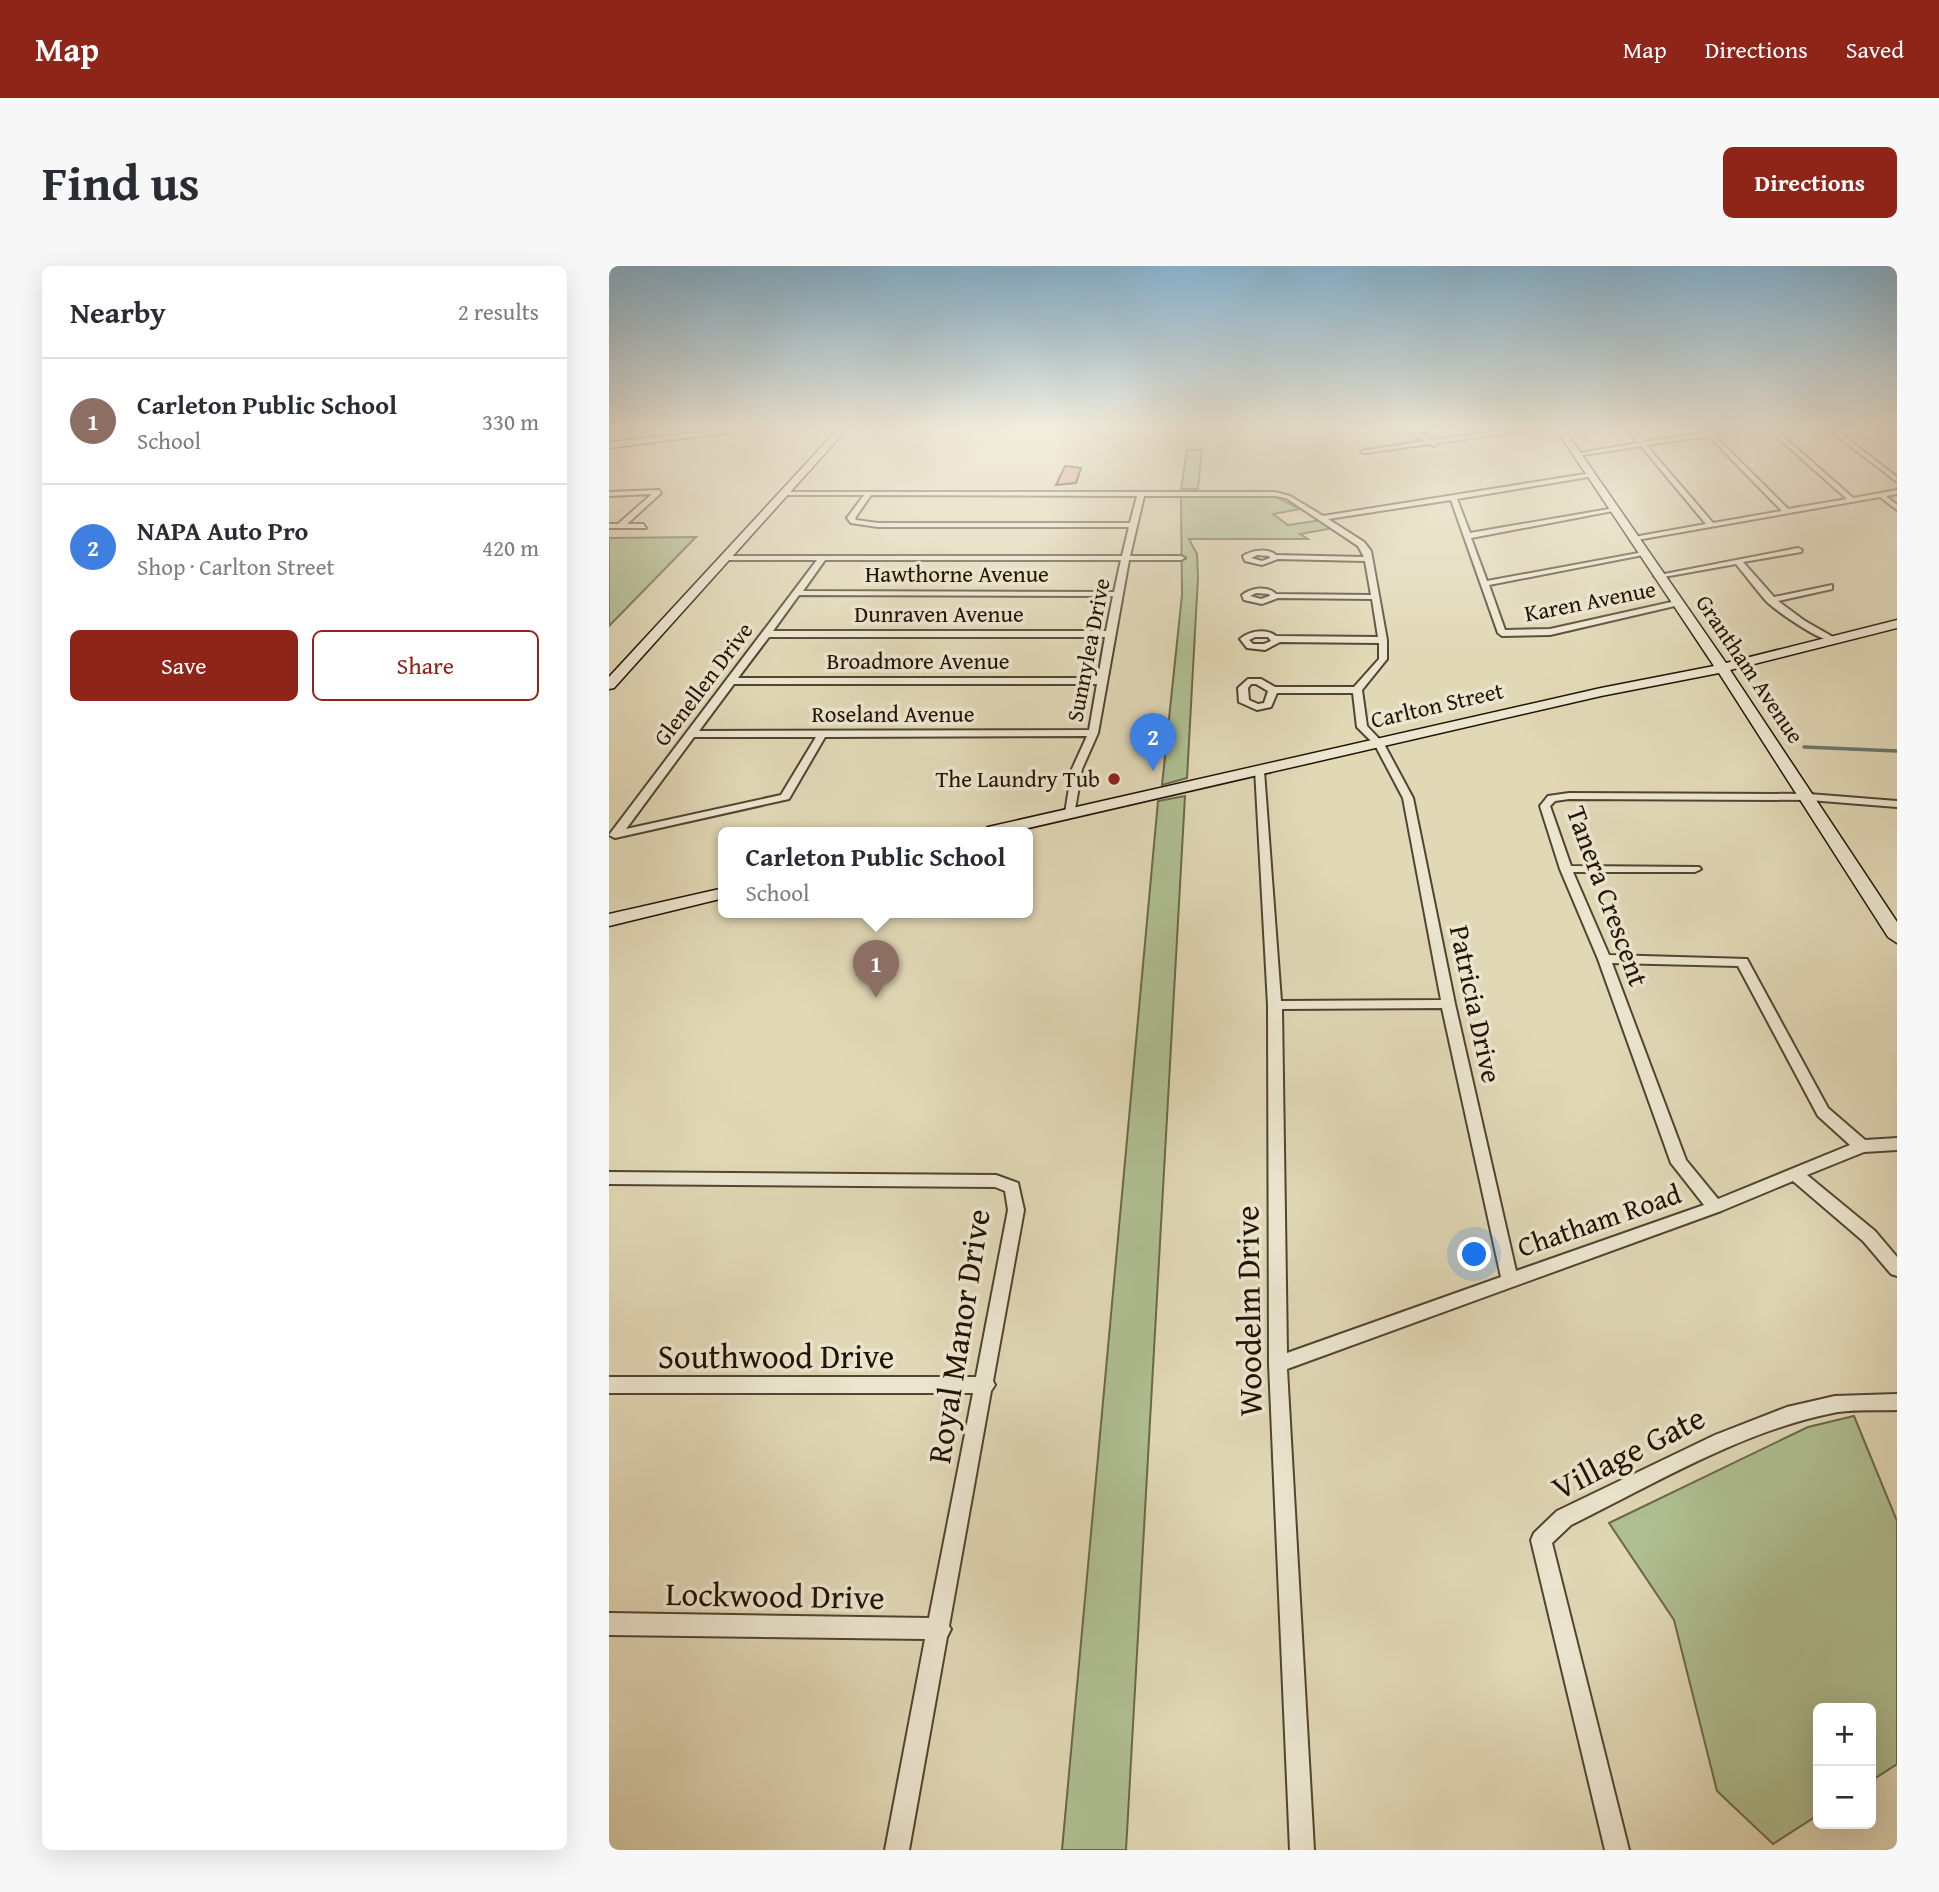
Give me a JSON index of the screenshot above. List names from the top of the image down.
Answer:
{
  "streets": {
    "main road": ["Grantham Avenue", "Carlton Street"],
    "street": [
      "Hawthorne Avenue",
      "Karen Avenue",
      "Dunraven Avenue",
      "Sunnylea Drive",
      "Broadmore Avenue",
      "Glenellen Drive",
      "Roseland Avenue",
      "Tanera Crescent",
      "Patricia Drive",
      "Chatham Road",
      "Woodelm Drive",
      "Royal Manor Drive",
      "Southwood Drive",
      "Village Gate",
      "Lockwood Drive"
    ]
  },
  "crossings": [
    ["Hawthorne Avenue", "Sunnylea Drive"],
    ["Hawthorne Avenue", "Glenellen Drive"],
    ["Karen Avenue", "Grantham Avenue"],
    ["Dunraven Avenue", "Sunnylea Drive"],
    ["Dunraven Avenue", "Glenellen Drive"],
    ["Sunnylea Drive", "Broadmore Avenue"],
    ["Sunnylea Drive", "Carlton Street"],
    ["Sunnylea Drive", "Roseland Avenue"],
    ["Broadmore Avenue", "Glenellen Drive"],
    ["Grantham Avenue", "Carlton Street"],
    ["Grantham Avenue", "Tanera Crescent"],
    ["Glenellen Drive", "Roseland Avenue"],
    ["Carlton Street", "Patricia Drive"],
    ["Carlton Street", "Woodelm Drive"],
    ["Tanera Crescent", "Chatham Road"],
    ["Patricia Drive", "Chatham Road"],
    ["Chatham Road", "Woodelm Drive"],
    ["Royal Manor Drive", "Southwood Drive"],
    ["Royal Manor Drive", "Lockwood Drive"]
  ],
  "places": ["The Laundry Tub"],
  "page": {
    "header": "Map",
    "nav": ["Map", "Directions", "Saved"],
    "title": "Find us",
    "buttons": [
      "Directions",
      ["Save", "Share"]
    ],
    "heading": ["Nearby", "2 results"],
    "list": [
      {
        "mark": "1",
        "name": "Carleton Public School",
        "note": "School",
        "value": "330 m"
      },
      {
        "mark": "2",
        "name": "NAPA Auto Pro",
        "note": "Shop · Carlton Street",
        "value": "420 m"
      }
    ],
    "pins": ["2", "1"],
    "popup": ["Carleton Public School", "School"],
    "map_buttons": ["+", "−"]
  }
}
